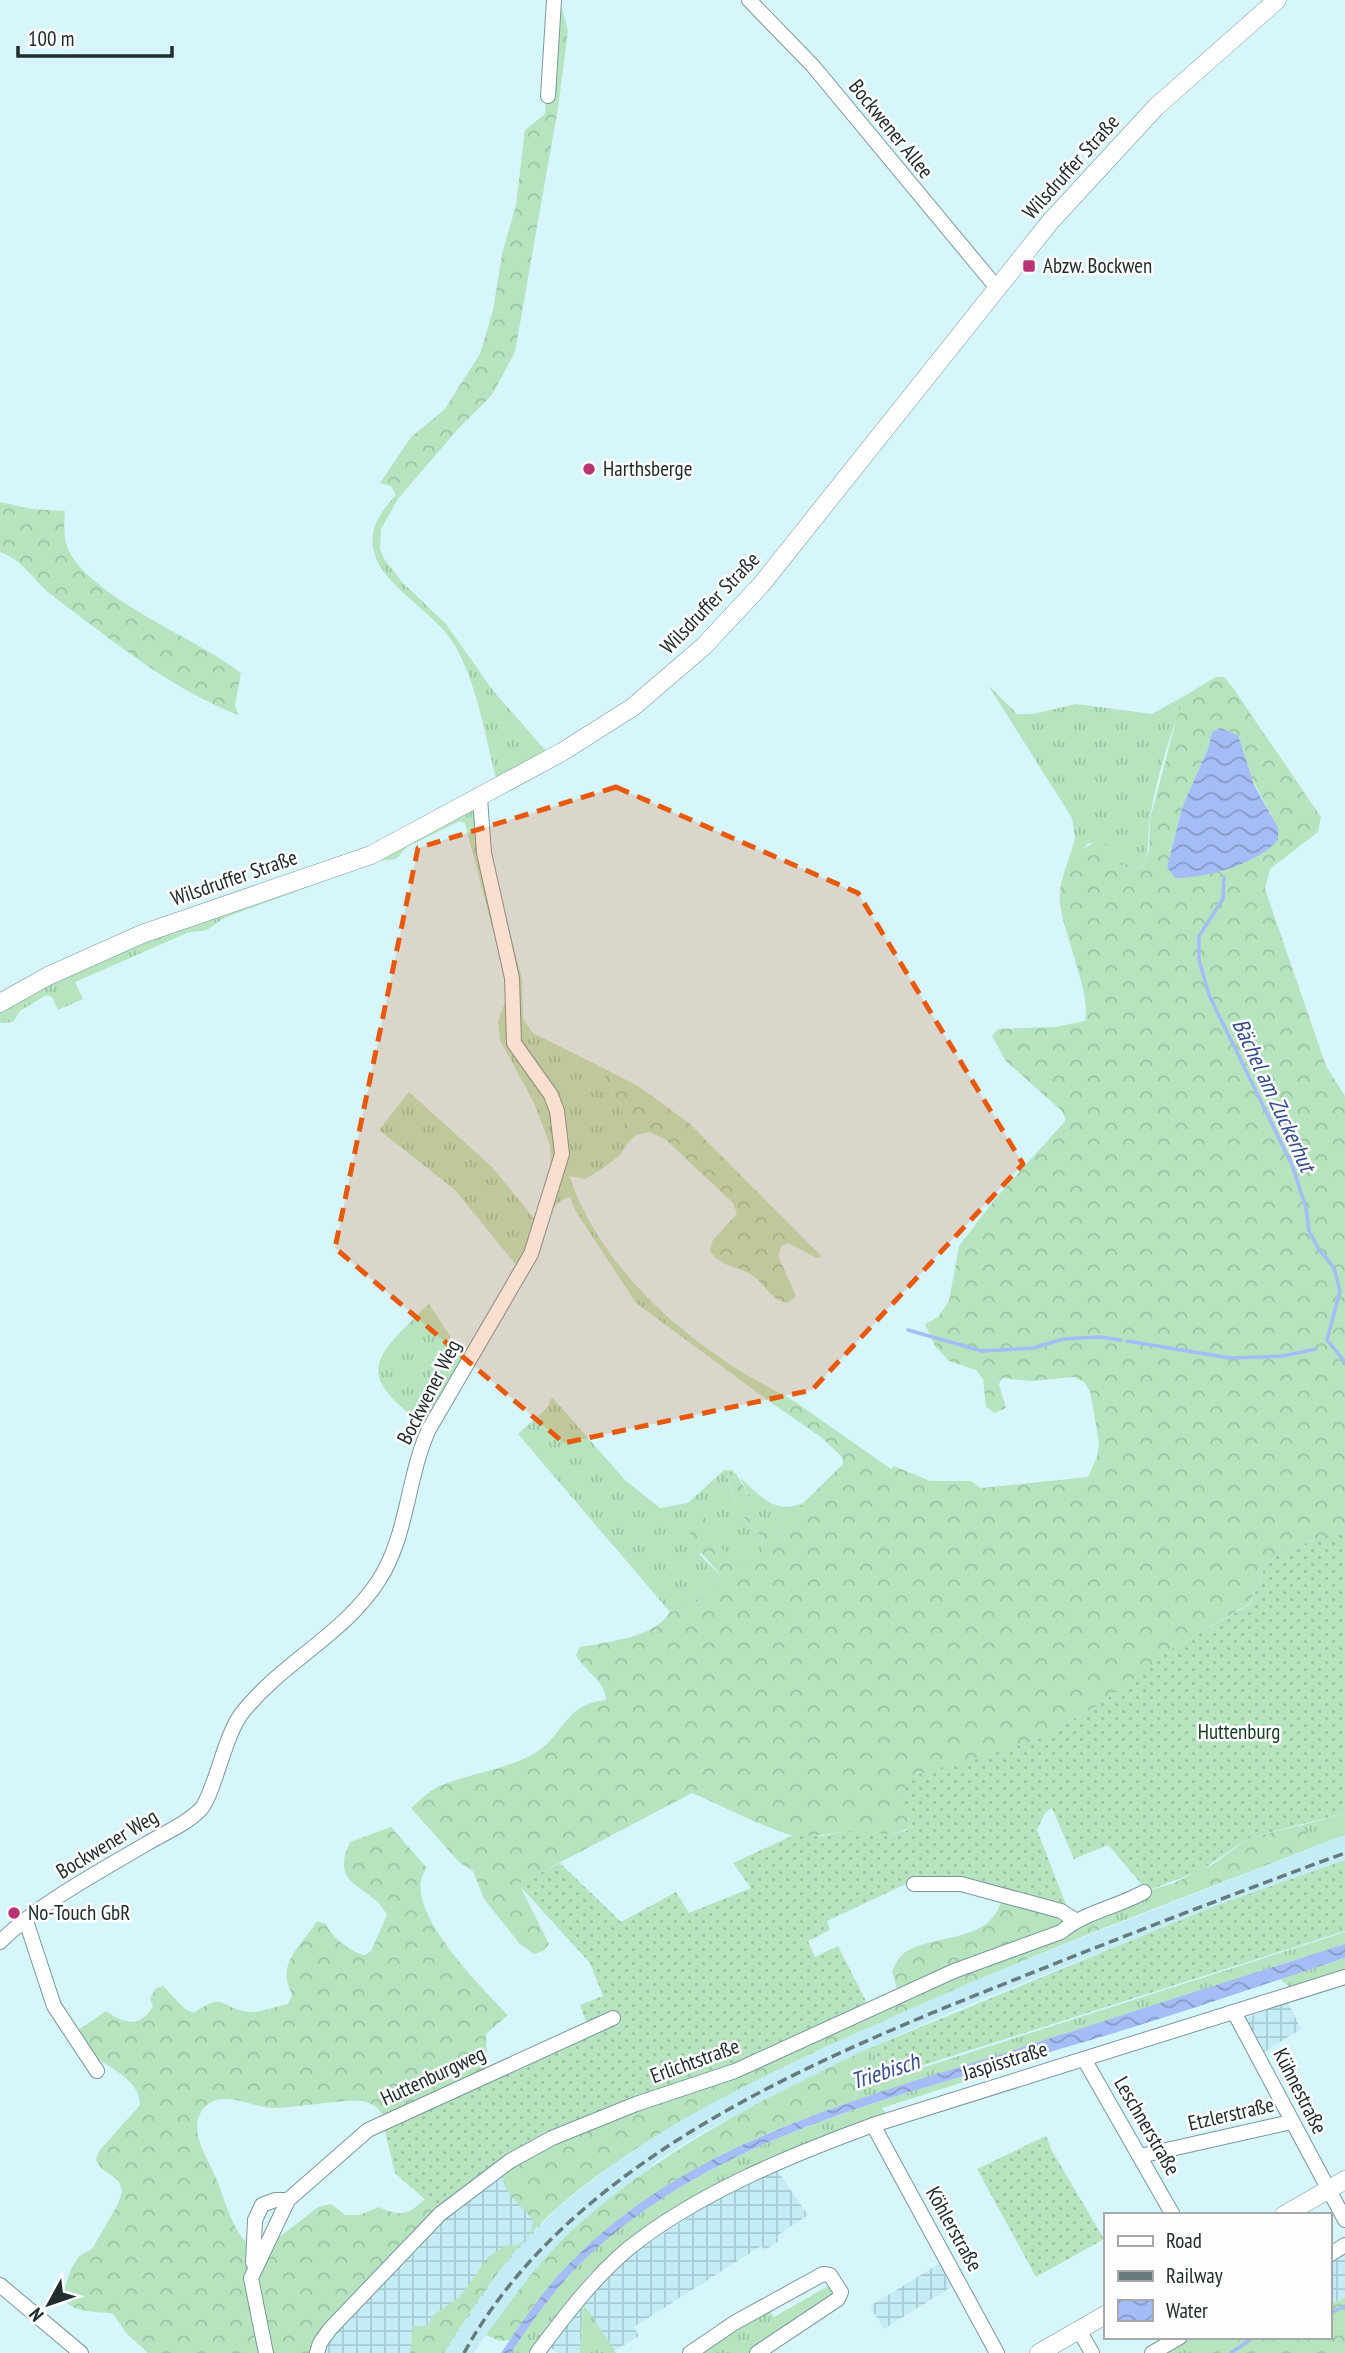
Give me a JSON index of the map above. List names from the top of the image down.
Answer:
{
  "streets": {
    "main road": ["Wilsdruffer Straße"],
    "street": [
      "Bockwener Allee",
      "Bockwener Weg",
      "Erlichtstraße",
      "Jaspisstraße",
      "Huttenburgweg",
      "Kühnestraße",
      "Etzlerstraße",
      "Leschnerstraße",
      "Köhlerstraße"
    ]
  },
  "crossings": [
    ["Bockwener Allee", "Wilsdruffer Straße"],
    ["Wilsdruffer Straße", "Bockwener Weg"],
    ["Jaspisstraße", "Kühnestraße"],
    ["Jaspisstraße", "Leschnerstraße"],
    ["Jaspisstraße", "Köhlerstraße"],
    ["Kühnestraße", "Etzlerstraße"],
    ["Etzlerstraße", "Leschnerstraße"]
  ],
  "water": ["Bächel am Zuckerhut", "Triebisch"],
  "parks": ["Huttenburg"],
  "places": {
    "transit": ["Abzw. Bockwen"],
    "other": ["Harthsberge", "No-Touch GbR"]
  },
  "legend": ["Road", "Railway", "Water"],
  "scale_bar": "100 m",
  "north": "bottom left"
}
